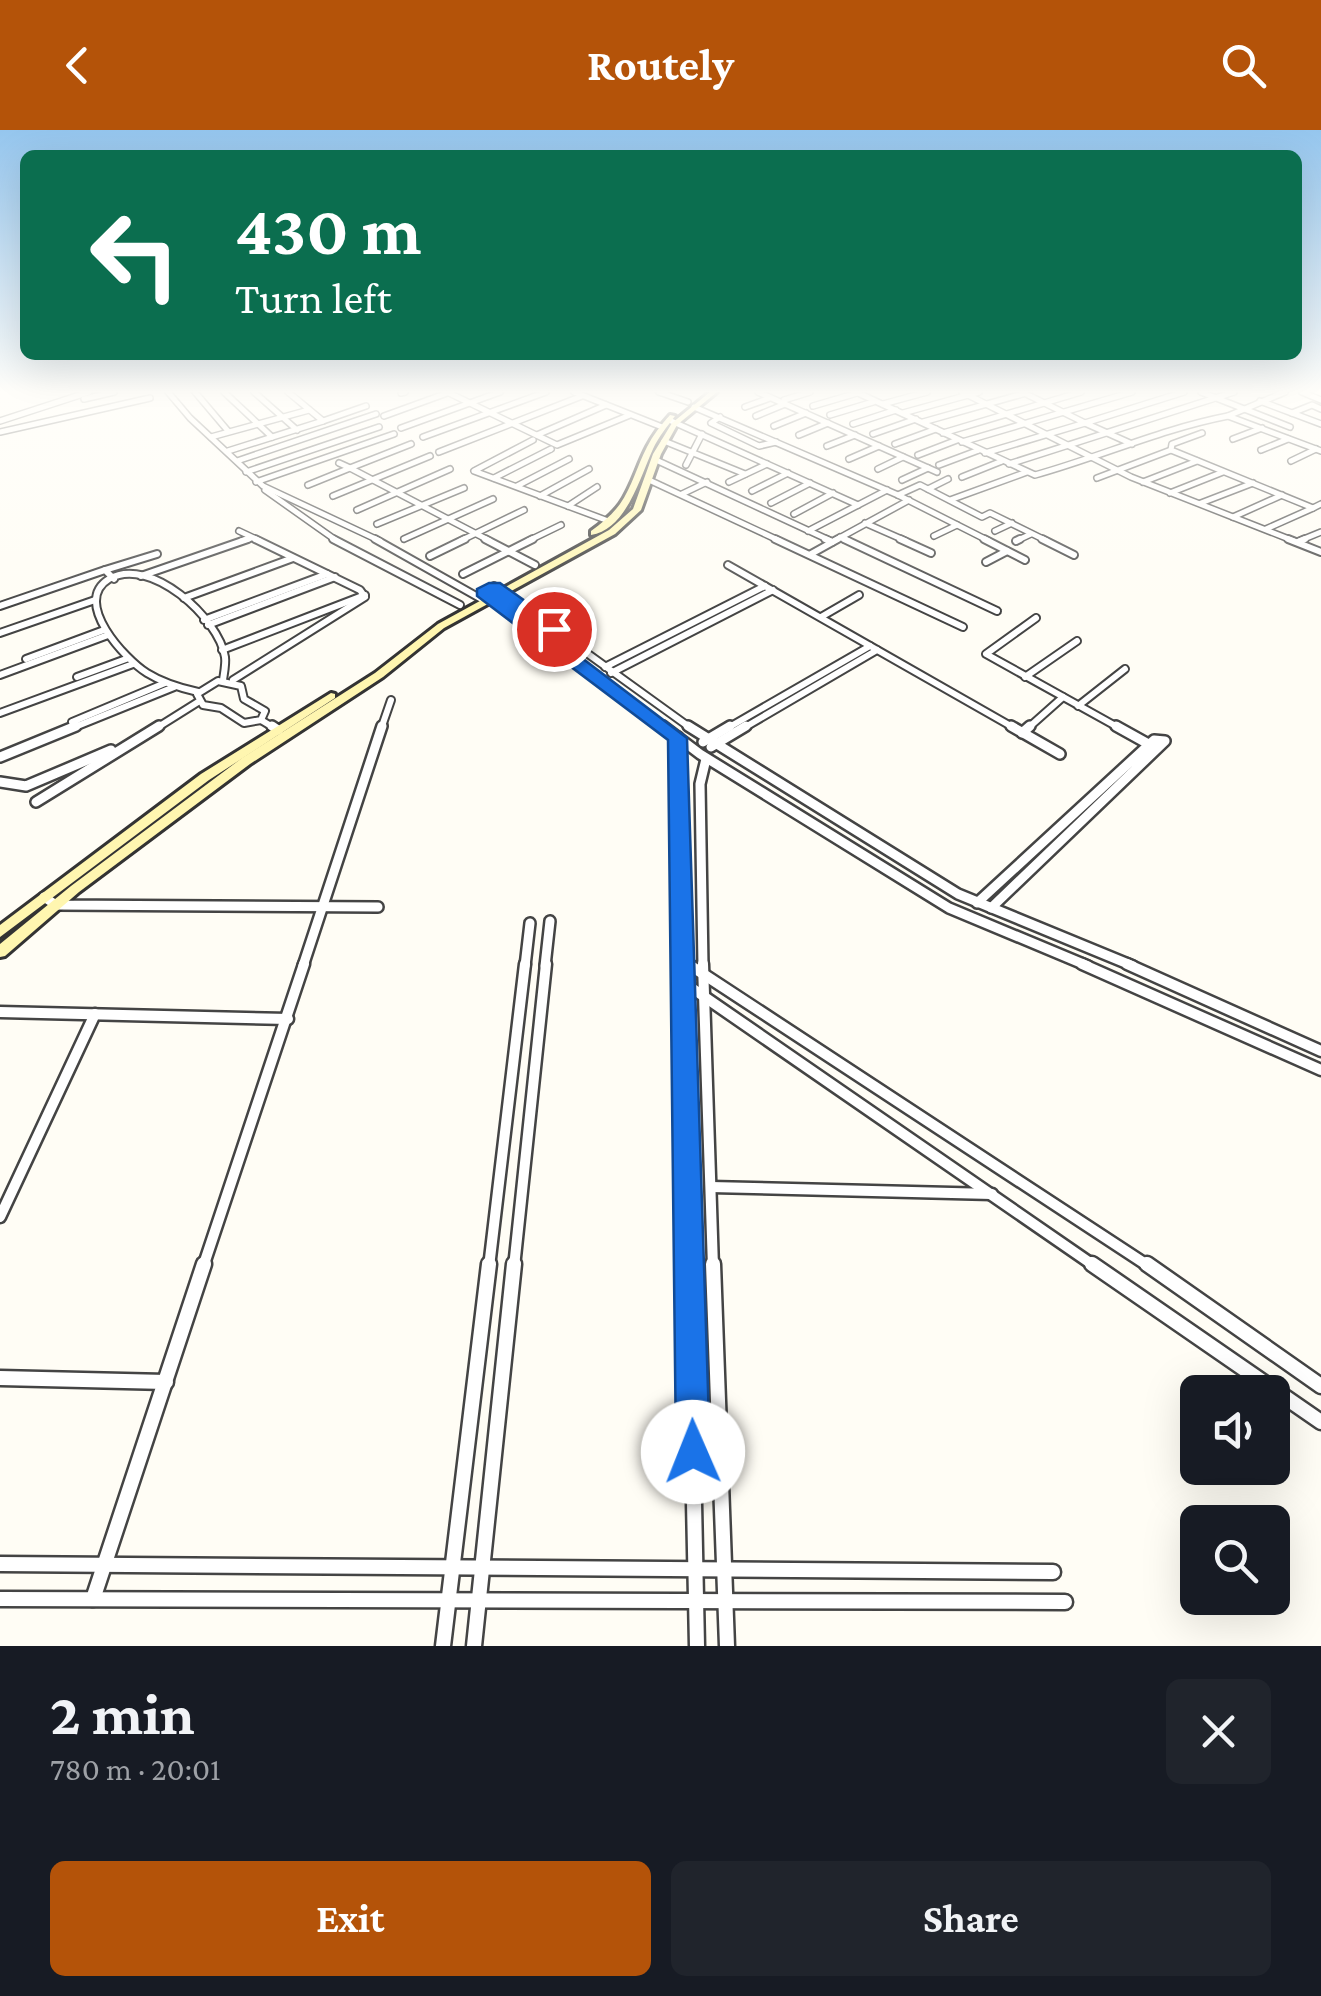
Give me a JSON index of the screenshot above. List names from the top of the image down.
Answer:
{
  "page": {
    "header": "Routely",
    "turn": ["430 m", "Turn left"],
    "heading": ["2 min", "780 m · 20:01"],
    "buttons": ["Exit", "Share"]
  }
}
